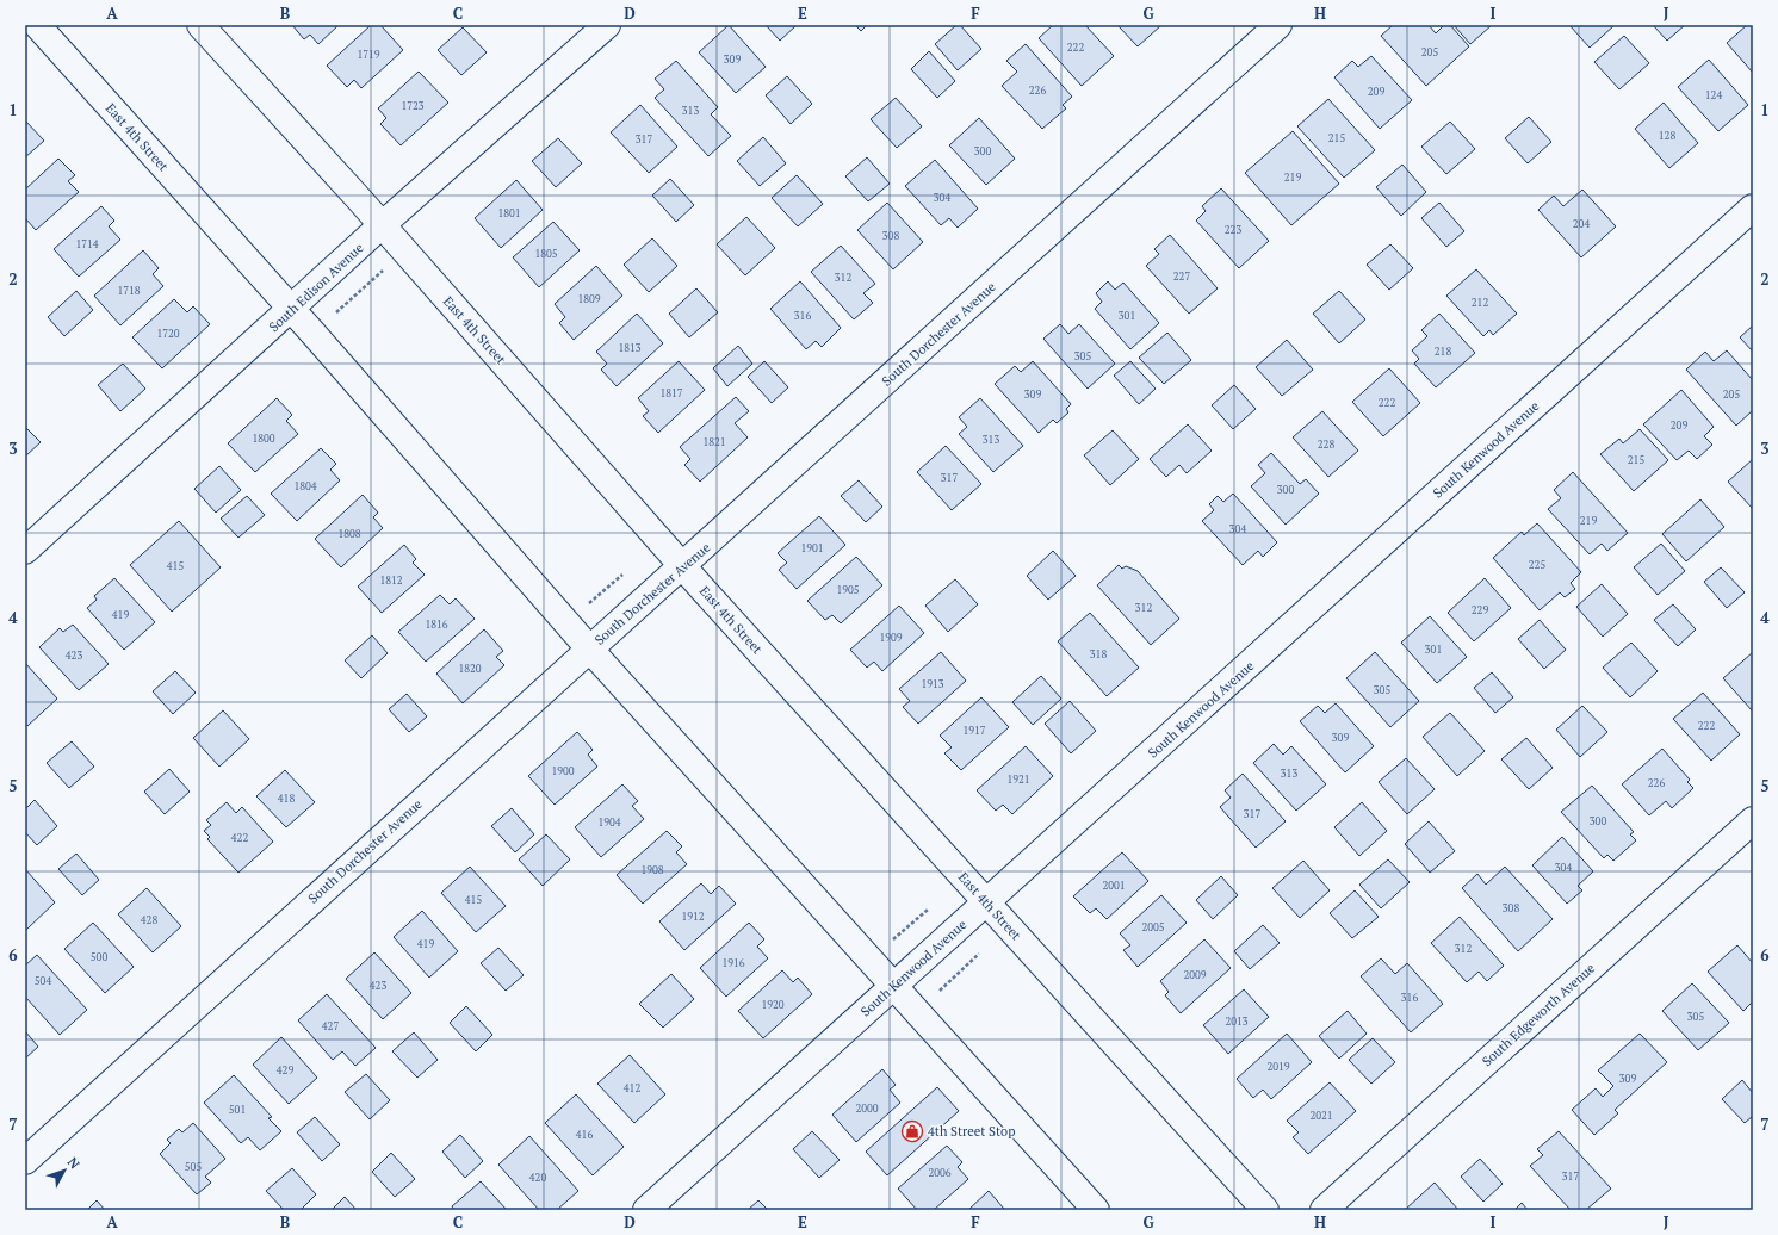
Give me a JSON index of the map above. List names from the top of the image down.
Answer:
{
  "streets": {
    "street": [
      "East 4th Street",
      "South Edison Avenue",
      "South Dorchester Avenue",
      "South Kenwood Avenue",
      "South Edgeworth Avenue"
    ]
  },
  "crossings": [
    ["East 4th Street", "South Edison Avenue"],
    ["East 4th Street", "South Dorchester Avenue"],
    ["East 4th Street", "South Kenwood Avenue"]
  ],
  "places": {
    "shop": ["4th Street Stop"]
  },
  "house_numbers": [
    "222",
    "205",
    "1719",
    "309",
    "226",
    "209",
    "124",
    "1723",
    "313",
    "128",
    "215",
    "317",
    "300",
    "219",
    "304",
    "1801",
    "204",
    "223",
    "308",
    "1714",
    "1805",
    "227",
    "312",
    "1718",
    "1809",
    "212",
    "316",
    "301",
    "1720",
    "1813",
    "218",
    "305",
    "1817",
    "309",
    "205",
    "222",
    "209",
    "1800",
    "313",
    "1821",
    "228",
    "215",
    "317",
    "1804",
    "300",
    "219",
    "304",
    "1808",
    "1901",
    "225",
    "415",
    "1812",
    "1905",
    "312",
    "229",
    "419",
    "1816",
    "1909",
    "301",
    "318",
    "423",
    "1820",
    "1913",
    "305",
    "222",
    "1917",
    "309",
    "1900",
    "313",
    "1921",
    "226",
    "418",
    "317",
    "300",
    "1904",
    "422",
    "304",
    "1908",
    "2001",
    "415",
    "308",
    "1912",
    "428",
    "2005",
    "419",
    "312",
    "500",
    "1916",
    "2009",
    "504",
    "423",
    "316",
    "1920",
    "305",
    "2013",
    "427",
    "2019",
    "429",
    "309",
    "412",
    "2000",
    "501",
    "2021",
    "416",
    "505",
    "2006",
    "317",
    "420"
  ],
  "north": "top right",
  "grid": {
    "columns": [
      "A",
      "B",
      "C",
      "D",
      "E",
      "F",
      "G",
      "H",
      "I",
      "J"
    ],
    "rows": [
      "1",
      "2",
      "3",
      "4",
      "5",
      "6",
      "7"
    ]
  }
}
